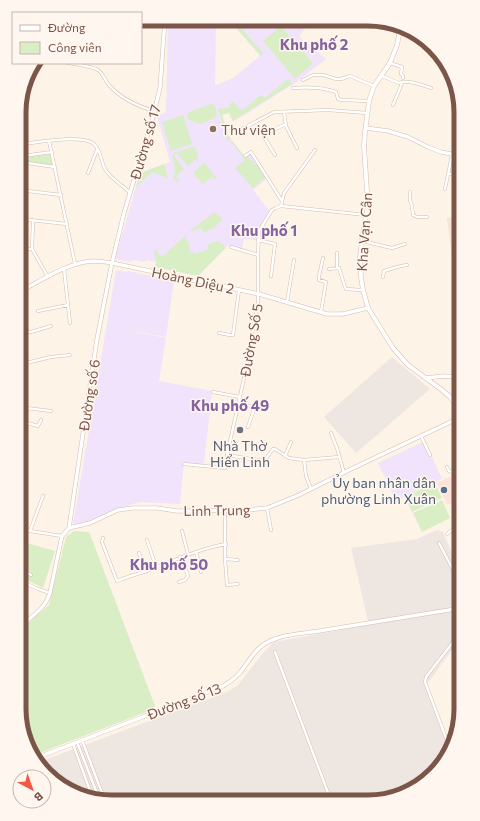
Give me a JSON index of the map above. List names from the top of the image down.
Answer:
{
  "streets": {
    "main road": ["Kha Vạn Cân"],
    "street": [
      "Đường số 17",
      "Hoàng Diệu 2",
      "Đường Số 5",
      "Đường số 6",
      "Linh Trung",
      "Đường số 13"
    ]
  },
  "crossings": [
    ["Đường số 17", "Hoàng Diệu 2"],
    ["Đường số 17", "Đường số 6"],
    ["Kha Vạn Cân", "Hoàng Diệu 2"],
    ["Hoàng Diệu 2", "Đường Số 5"],
    ["Hoàng Diệu 2", "Đường số 6"],
    ["Đường số 6", "Linh Trung"]
  ],
  "districts": [
    "Khu phố 2",
    "Khu phố 1",
    "Khu phố 49",
    "Khu phố 50"
  ],
  "places": ["Thư viện", "Nhà Thờ Hiển Linh", "Ủy ban nhân dân phường Linh Xuân"],
  "legend": ["Đường", "Công viên"],
  "north": "bottom right"
}
